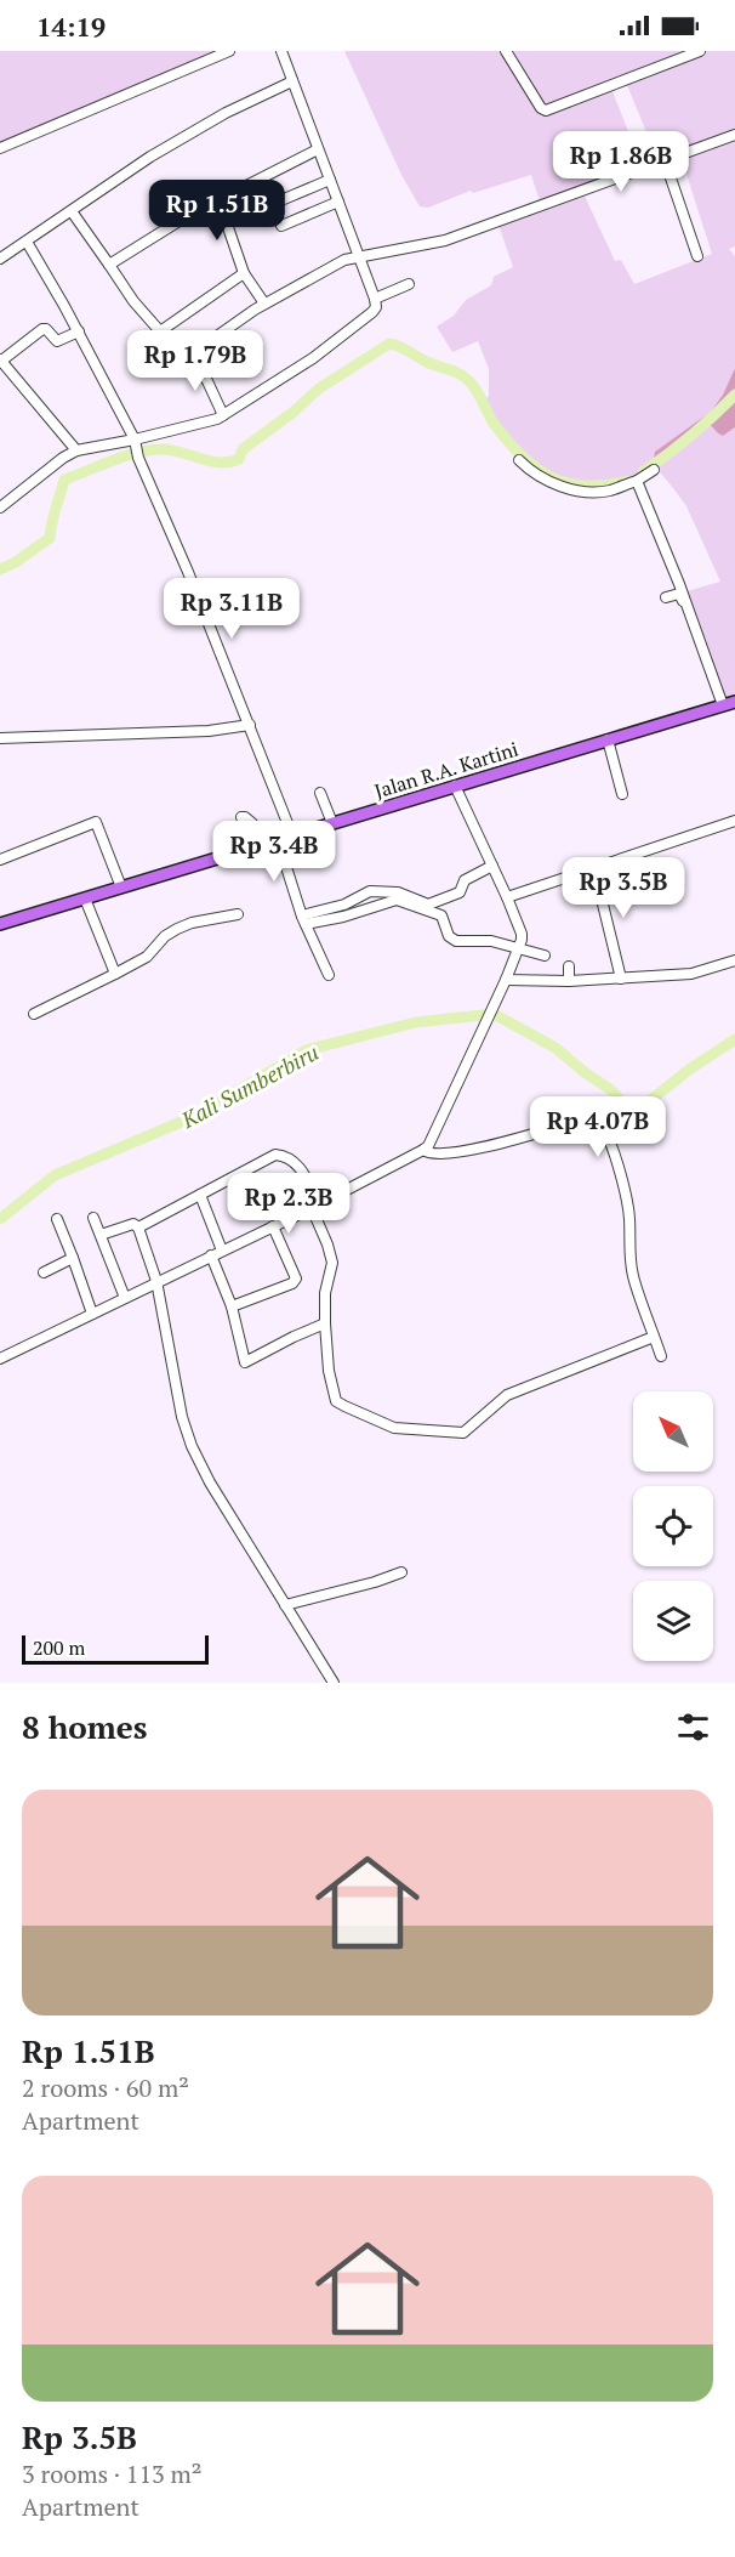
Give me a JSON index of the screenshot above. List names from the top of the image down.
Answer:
{
  "streets": {
    "main road": ["Jalan R.A. Kartini"]
  },
  "water": ["Kali Sumberbiru"],
  "scale_bar": "200 m",
  "north": "top left",
  "page": {
    "status": "14:19",
    "price": [
      "Rp 1.86B",
      "Rp 1.51B",
      "Rp 1.79B",
      "Rp 3.11B",
      "Rp 3.4B",
      "Rp 3.5B",
      "Rp 4.07B",
      "Rp 2.3B"
    ],
    "scale": "200 m",
    "heading": "8 homes",
    "list": [
      {
        "name": "Rp 1.51B",
        "note": "2 rooms · 60 m² · Apartment"
      },
      {
        "name": "Rp 3.5B",
        "note": "3 rooms · 113 m² · Apartment"
      }
    ]
  }
}
